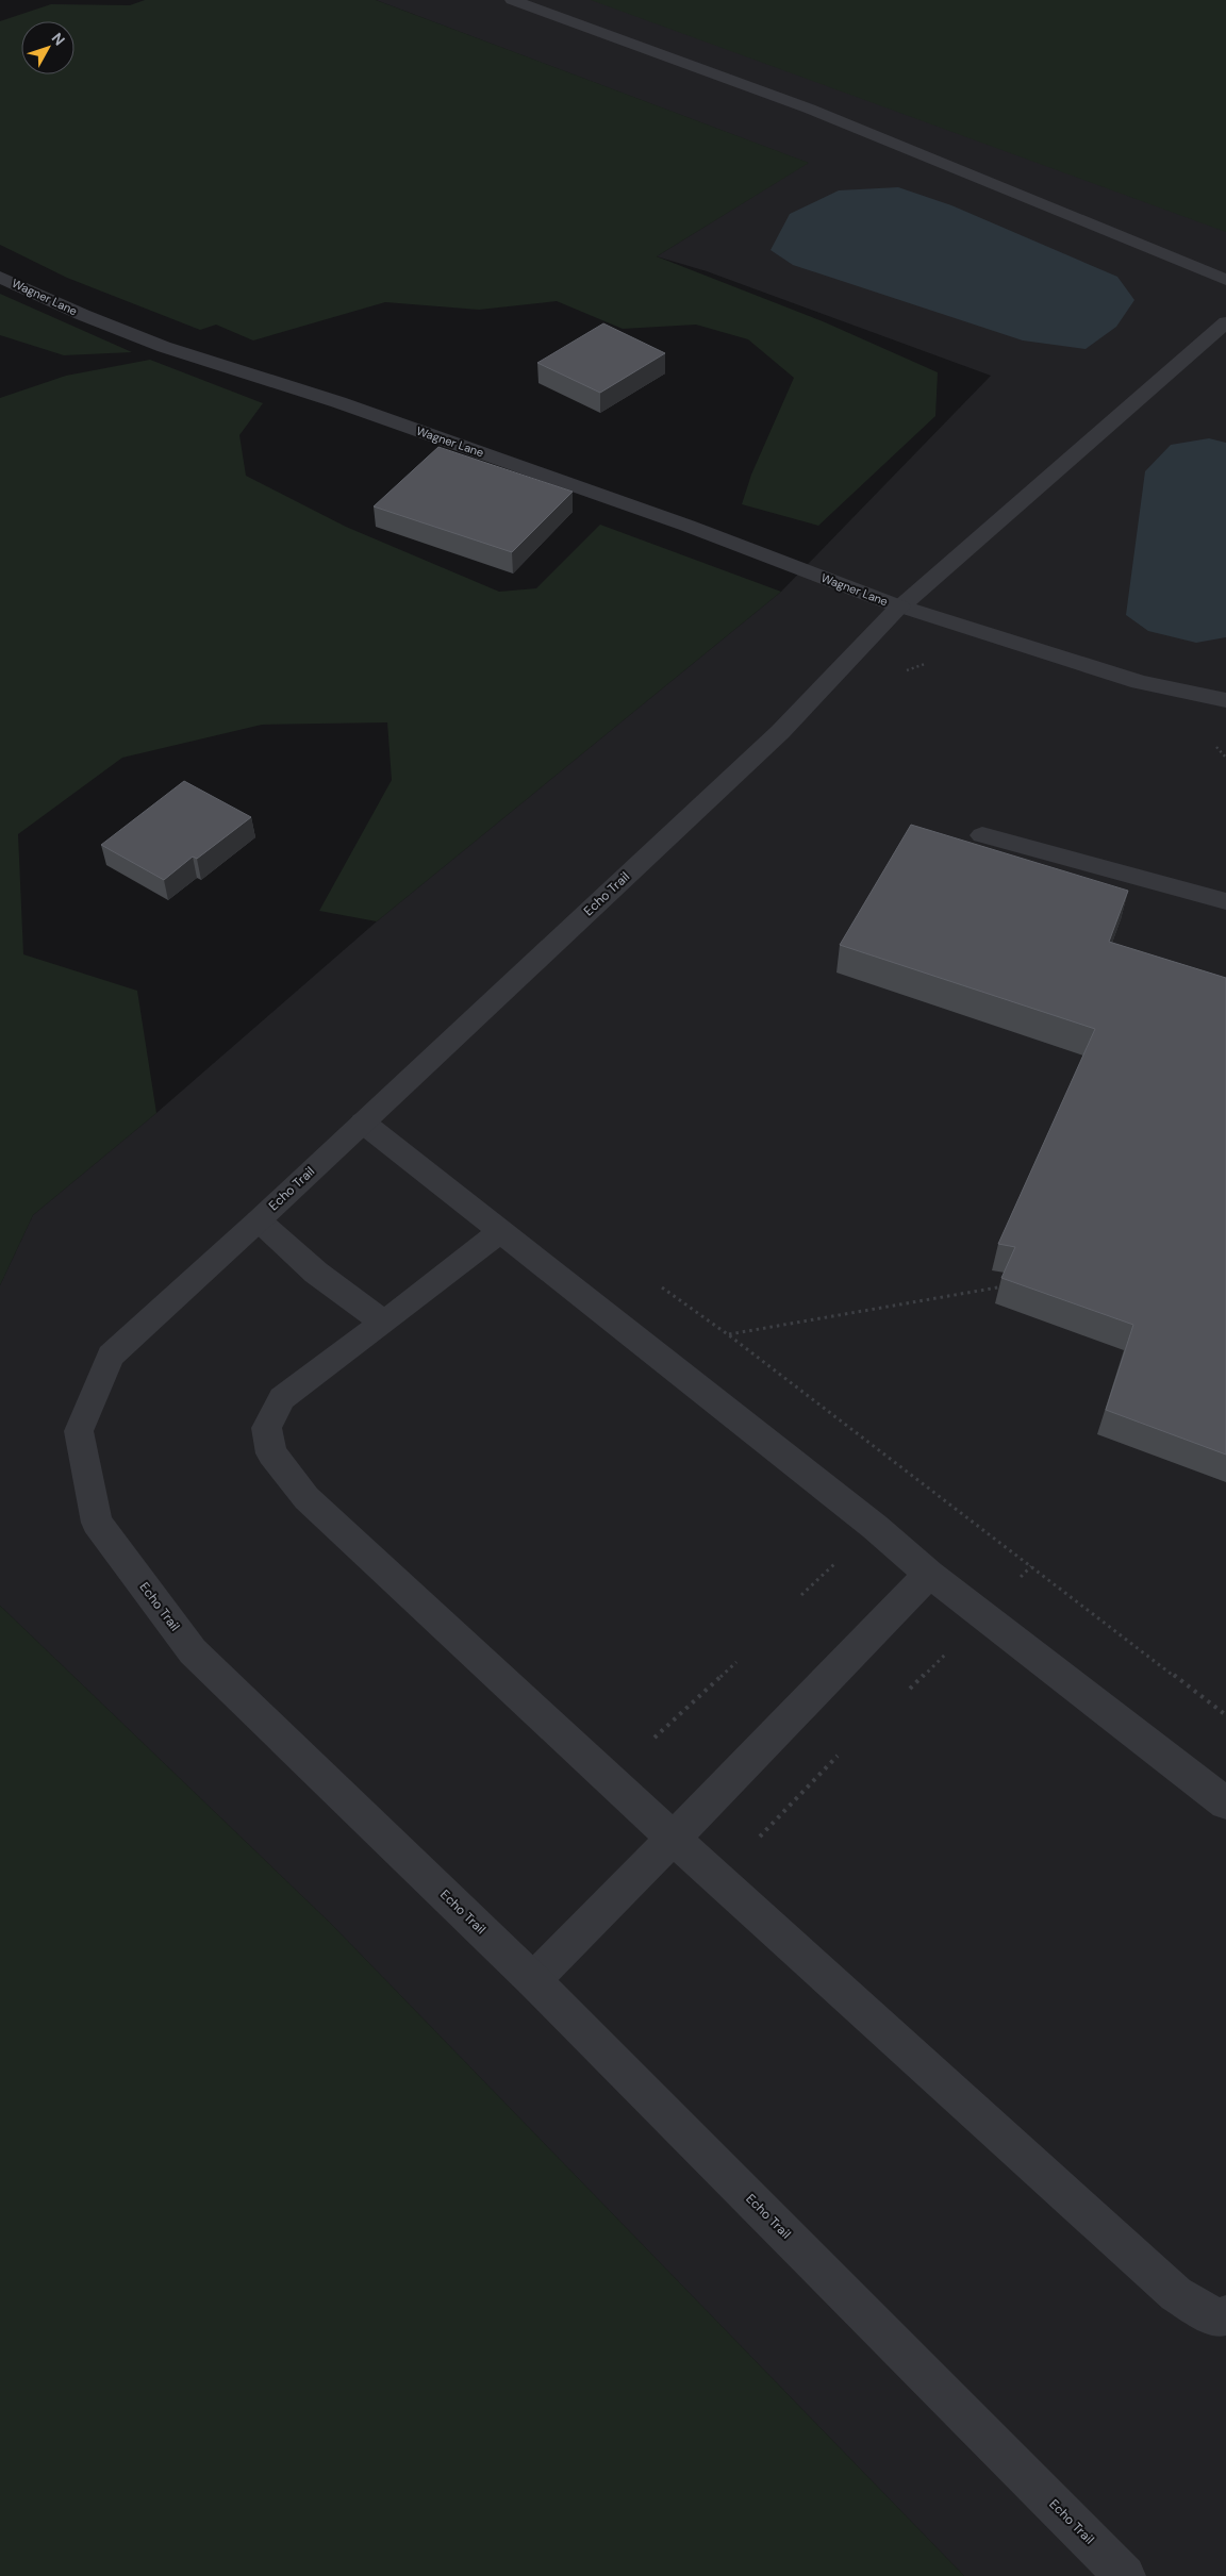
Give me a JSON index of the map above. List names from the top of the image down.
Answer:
{
  "streets": {
    "street": ["Wagner Lane", "Echo Trail"]
  },
  "crossings": [
    ["Wagner Lane", "Echo Trail"]
  ],
  "north": "top right"
}
